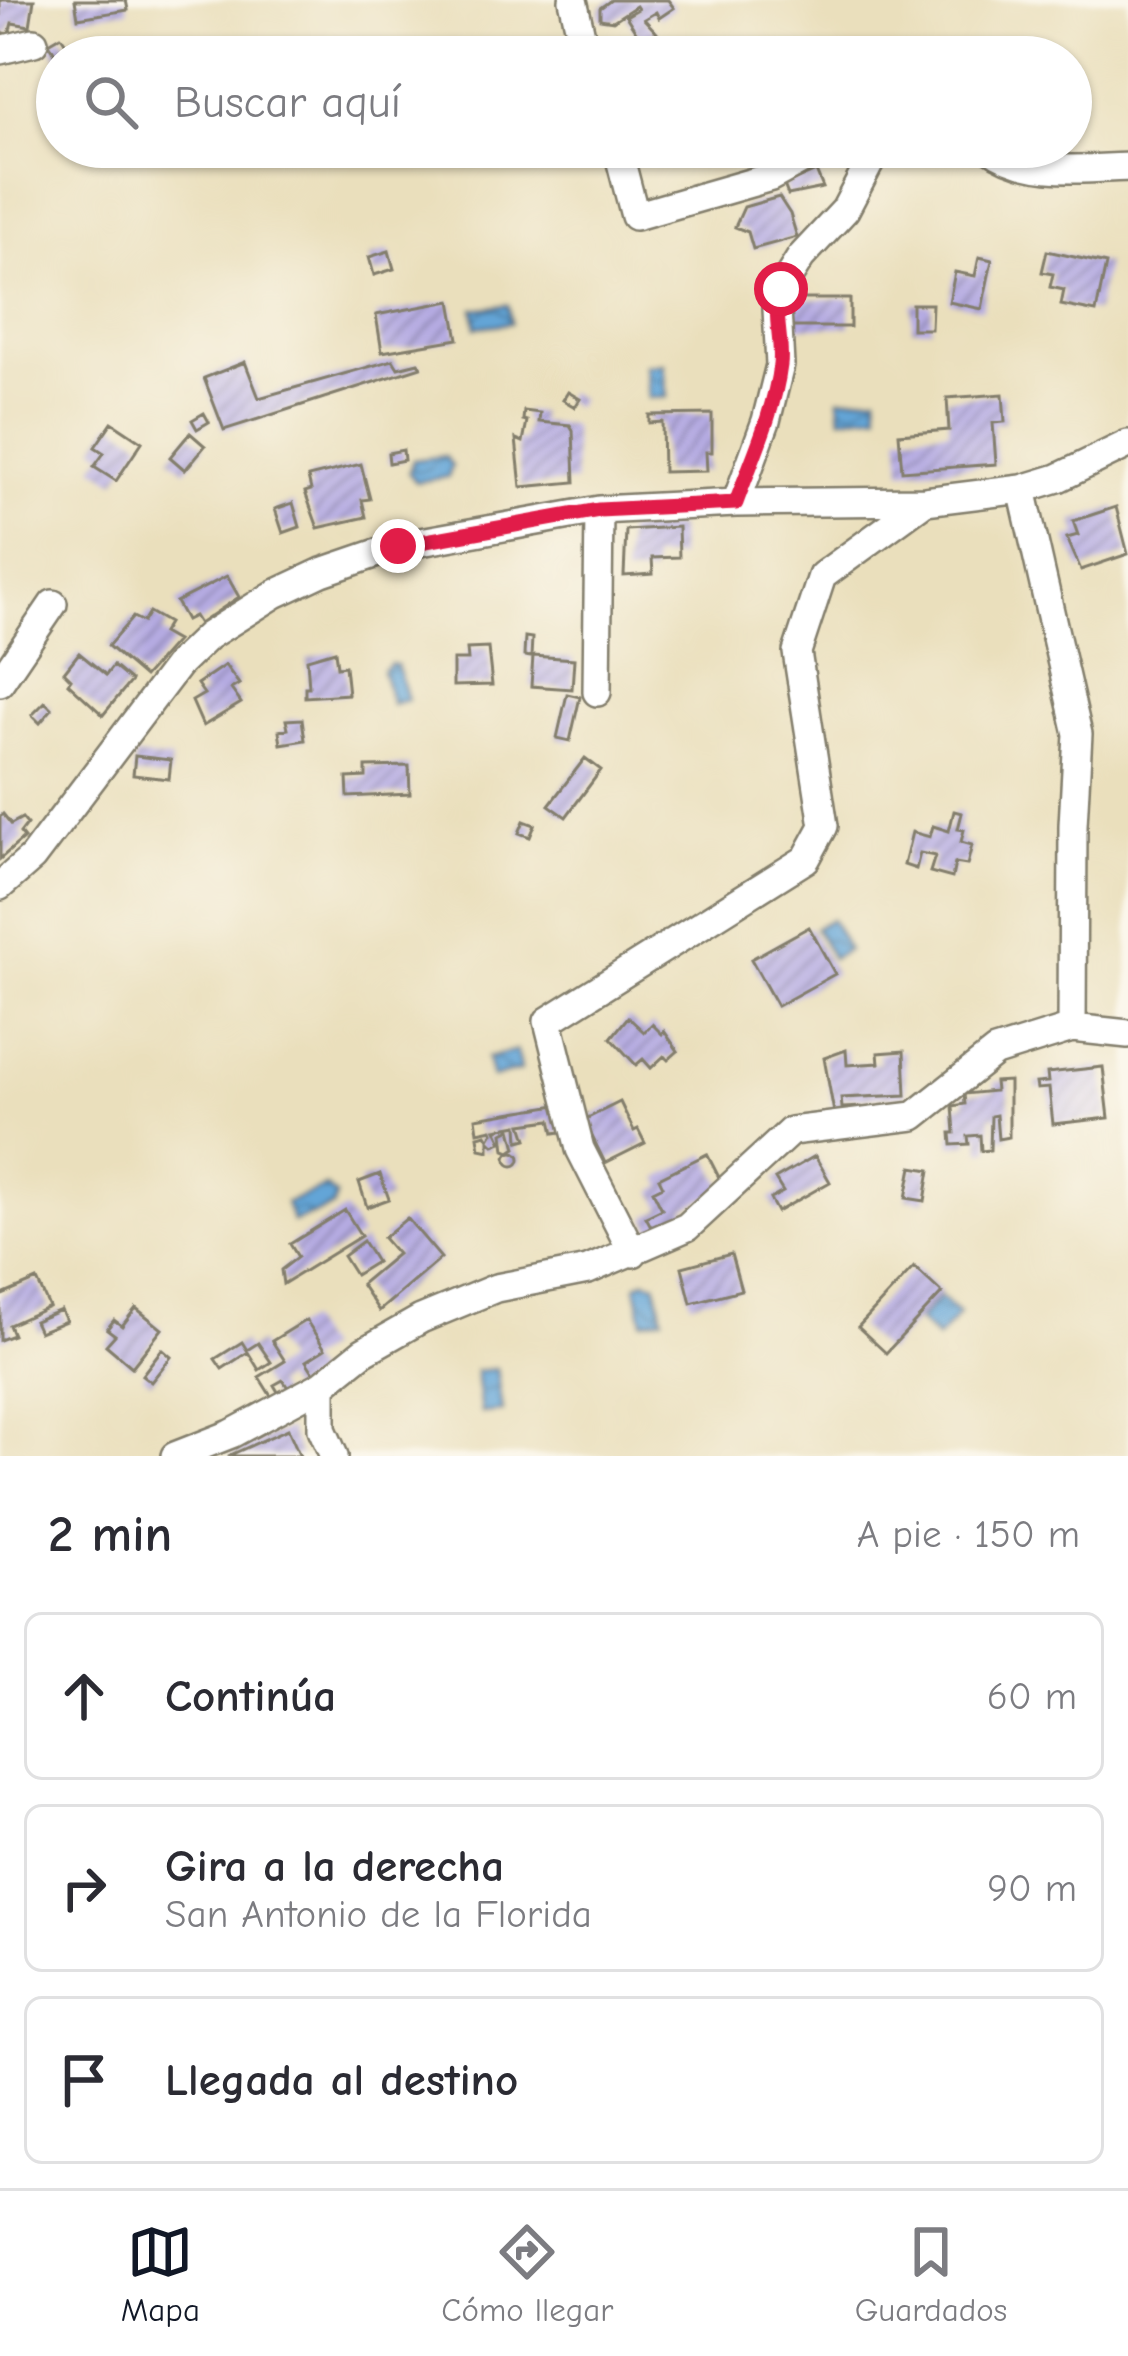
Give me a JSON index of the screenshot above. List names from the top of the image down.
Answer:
{
  "page": {
    "search": "Buscar aquí",
    "heading": ["2 min", "A pie · 150 m"],
    "list": [
      ["Continúa", "60 m"],
      ["Gira a la derecha", "San Antonio de la Florida", "90 m"],
      "Llegada al destino"
    ],
    "nav": ["Mapa", "Cómo llegar", "Guardados"]
  }
}
